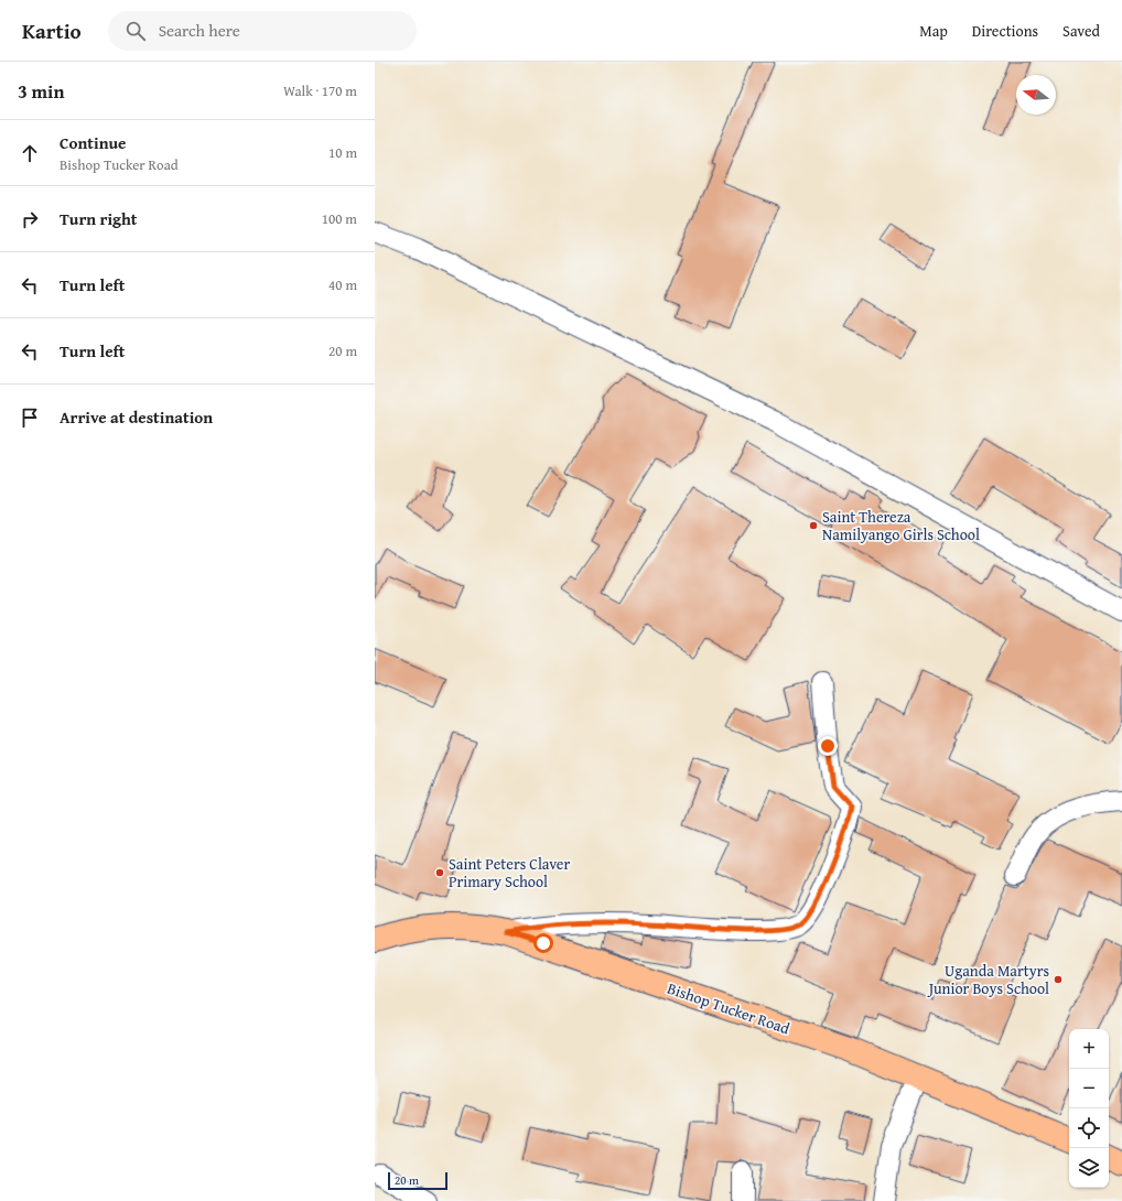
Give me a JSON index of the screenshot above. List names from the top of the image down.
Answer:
{
  "streets": {
    "main road": ["Bishop Tucker Road"]
  },
  "places": ["Saint Thereza Namilyango Girls School", "Saint Peters Claver Primary School", "Uganda Martyrs Junior Boys School"],
  "scale_bar": "20 m",
  "north": "left",
  "page": {
    "header": "Kartio",
    "search": "Search here",
    "nav": ["Map", "Directions", "Saved"],
    "heading": ["3 min", "Walk · 170 m"],
    "list": [
      ["Continue", "Bishop Tucker Road", "10 m"],
      ["Turn right", "100 m"],
      ["Turn left", "40 m"],
      ["Turn left", "20 m"],
      "Arrive at destination"
    ],
    "map_buttons": ["+", "−"],
    "scale": "20 m"
  }
}
